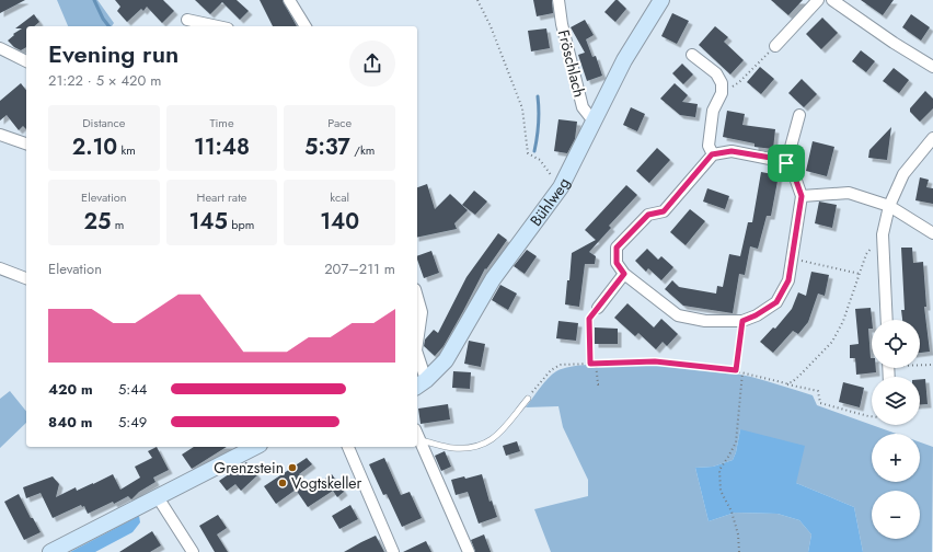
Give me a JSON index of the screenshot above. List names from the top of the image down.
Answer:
{
  "streets": {
    "street": ["Fröschlach", "Bühlweg"]
  },
  "crossings": [
    ["Fröschlach", "Bühlweg"]
  ],
  "places": ["Grenzstein", "Vogtskeller"],
  "page": {
    "heading": ["Evening run", "21:22 · 5 × 420 m"],
    "stats": [
      ["Distance", "2.10 km"],
      ["Time", "11:48"],
      ["Pace", "5:37 /km"],
      ["Elevation", "25 m"],
      ["Heart rate", "145 bpm"],
      ["kcal", "140"]
    ],
    "chart": ["Elevation", "207–211 m"],
    "map_buttons": ["+", "−"],
    "list": [
      {
        "name": "420 m",
        "note": "5:44"
      },
      {
        "name": "840 m",
        "note": "5:49"
      }
    ]
  }
}
